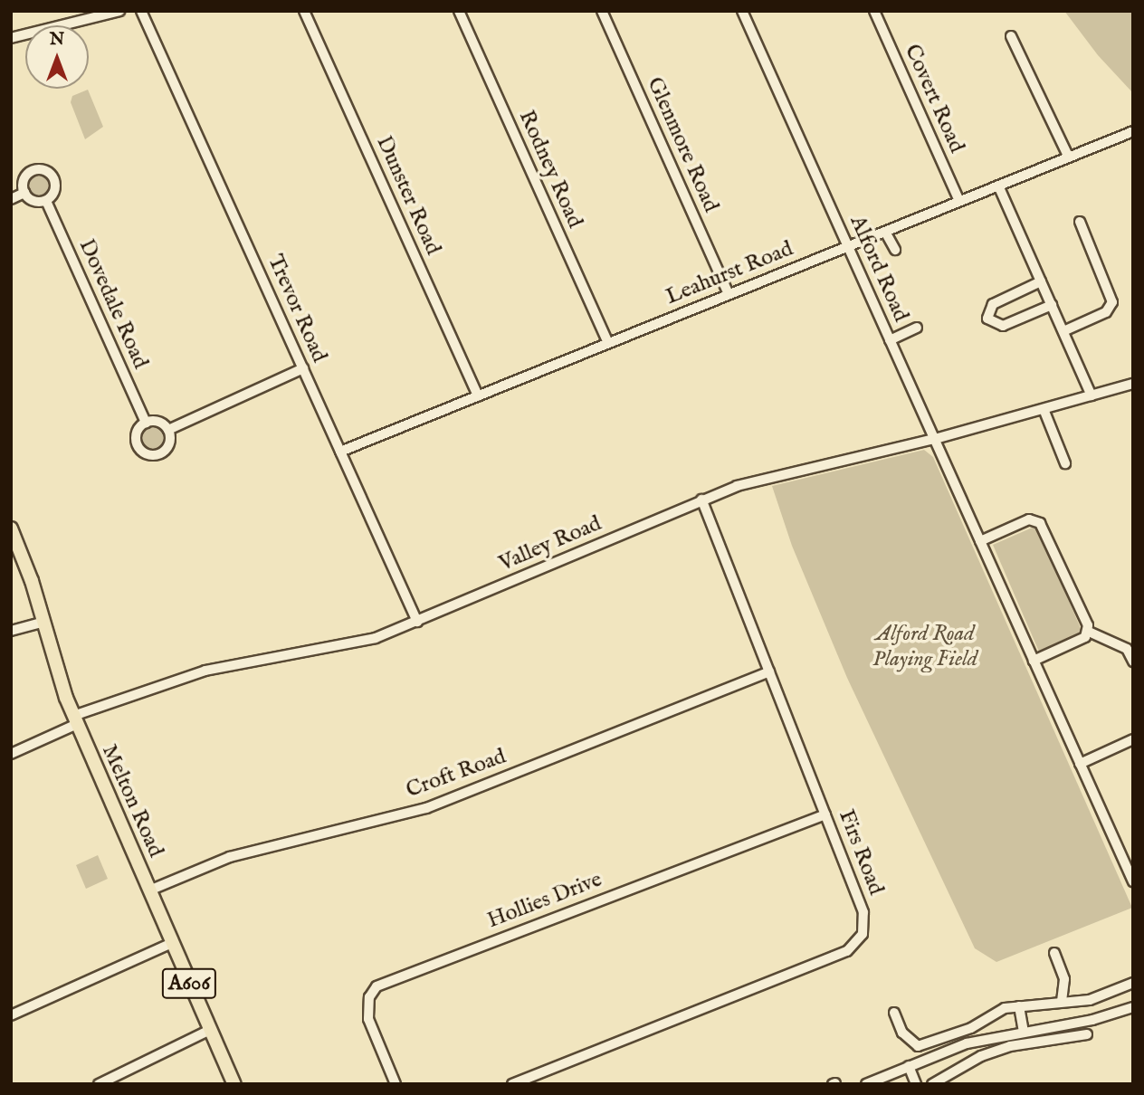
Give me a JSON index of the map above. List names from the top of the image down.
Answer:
{
  "streets": {
    "main road": ["Melton Road", "A606"],
    "street": [
      "Covert Road",
      "Glenmore Road",
      "Rodney Road",
      "Dunster Road",
      "Alford Road",
      "Leahurst Road",
      "Dovedale Road",
      "Trevor Road",
      "Valley Road",
      "Croft Road",
      "Firs Road",
      "Hollies Drive"
    ]
  },
  "crossings": [
    ["Covert Road", "Leahurst Road"],
    ["Glenmore Road", "Leahurst Road"],
    ["Rodney Road", "Leahurst Road"],
    ["Dunster Road", "Leahurst Road"],
    ["Alford Road", "Leahurst Road"],
    ["Alford Road", "Valley Road"],
    ["Leahurst Road", "Trevor Road"],
    ["Trevor Road", "Valley Road"],
    ["Valley Road", "Melton Road"],
    ["Valley Road", "Firs Road"],
    ["Croft Road", "Melton Road"],
    ["Croft Road", "Firs Road"],
    ["Firs Road", "Hollies Drive"]
  ],
  "parks": ["Alford Road Playing Field"],
  "north": "top"
}
